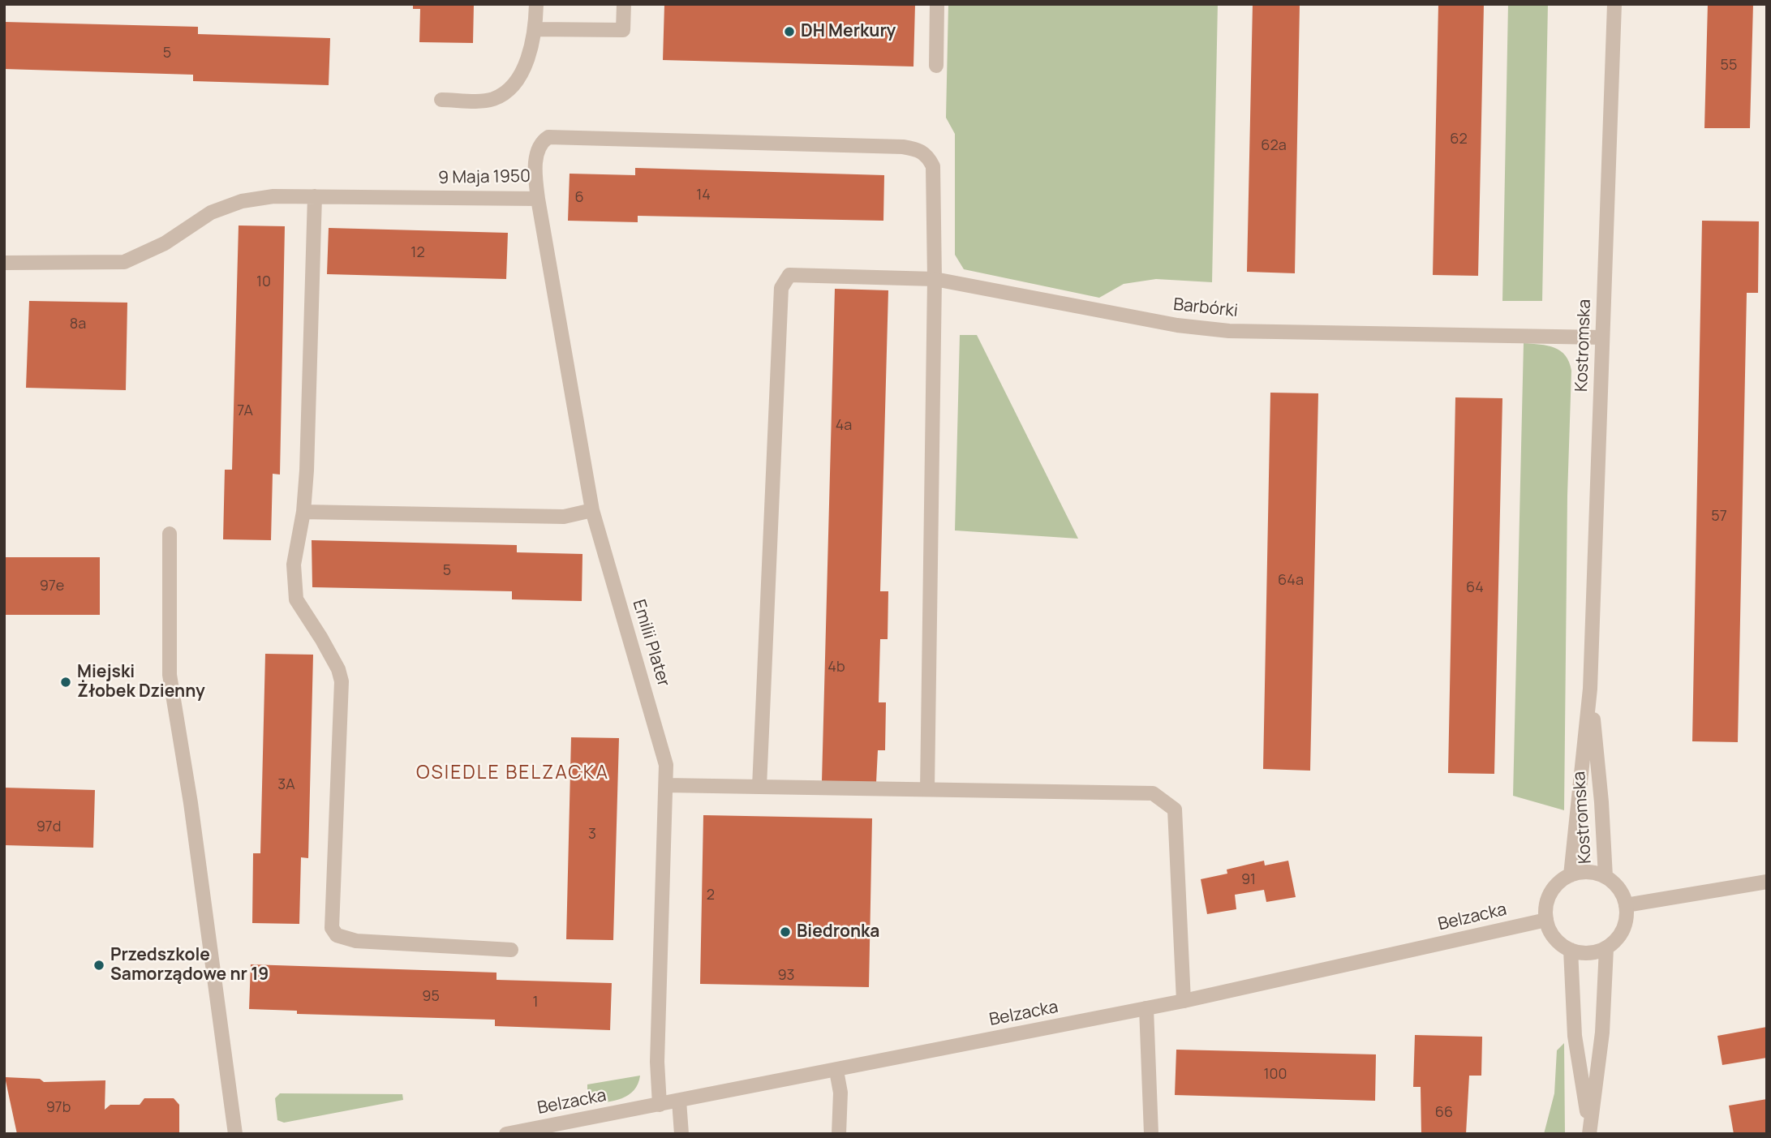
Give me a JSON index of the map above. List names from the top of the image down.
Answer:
{
  "streets": {
    "street": [
      "9 Maja 1950",
      "Barbórki",
      "Kostromska",
      "Emilii Plater",
      "Belzacka"
    ]
  },
  "crossings": [
    ["9 Maja 1950", "Barbórki"],
    ["9 Maja 1950", "Emilii Plater"],
    ["Barbórki", "Kostromska"],
    ["Kostromska", "Belzacka"],
    ["Emilii Plater", "Belzacka"]
  ],
  "districts": ["OSIEDLE BELZACKA"],
  "places": [
    "DH Merkury",
    "Miejski Żłobek Dzienny",
    "Biedronka",
    "Przedszkole Samorządowe nr 19"
  ],
  "house_numbers": [
    "5",
    "55",
    "62",
    "62a",
    "14",
    "6",
    "12",
    "10",
    "8a",
    "7A",
    "4a",
    "57",
    "5",
    "64a",
    "97e",
    "64",
    "4b",
    "3A",
    "97d",
    "3",
    "91",
    "2",
    "93",
    "95",
    "1",
    "100",
    "97b",
    "66"
  ]
}
